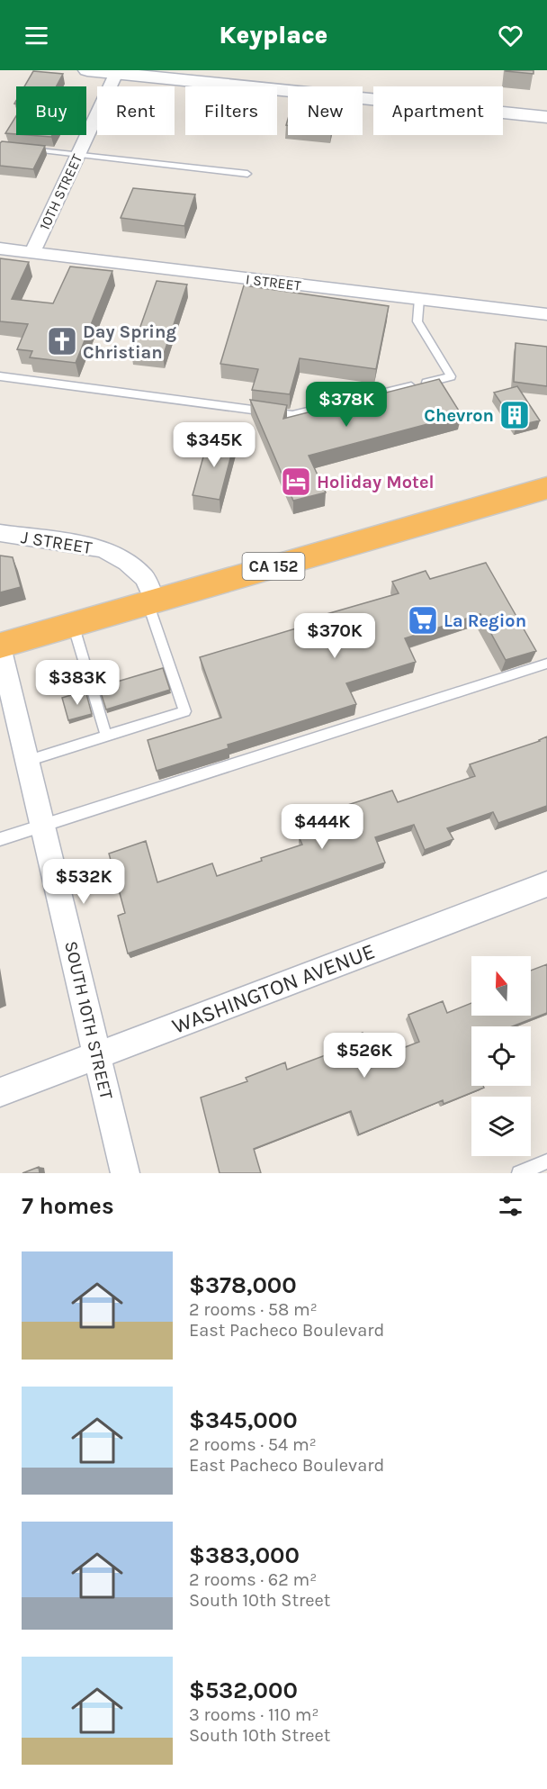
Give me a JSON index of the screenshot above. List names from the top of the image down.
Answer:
{
  "streets": {
    "highway": ["CA 152"],
    "street": [
      "10TH STREET",
      "I STREET",
      "J STREET",
      "WASHINGTON AVENUE",
      "SOUTH 10TH STREET"
    ]
  },
  "crossings": [
    ["10TH STREET", "I STREET"],
    ["J STREET", "CA 152"],
    ["CA 152", "SOUTH 10TH STREET"],
    ["WASHINGTON AVENUE", "SOUTH 10TH STREET"]
  ],
  "places": {
    "church": ["Day Spring Christian"],
    "building": ["Chevron"],
    "hotel": ["Holiday Motel"],
    "supermarket": ["La Region"]
  },
  "north": "top",
  "page": {
    "header": "Keyplace",
    "chip": [
      "Buy",
      "Rent",
      "Filters",
      "New",
      "Apartment"
    ],
    "price": [
      "$378K",
      "$345K",
      "$370K",
      "$383K",
      "$444K",
      "$532K",
      "$526K"
    ],
    "heading": "7 homes",
    "list": [
      {
        "name": "$378,000",
        "note": "2 rooms · 58 m² · East Pacheco Boulevard"
      },
      {
        "name": "$345,000",
        "note": "2 rooms · 54 m² · East Pacheco Boulevard"
      },
      {
        "name": "$383,000",
        "note": "2 rooms · 62 m² · South 10th Street"
      },
      {
        "name": "$532,000",
        "note": "3 rooms · 110 m² · South 10th Street"
      }
    ]
  }
}
